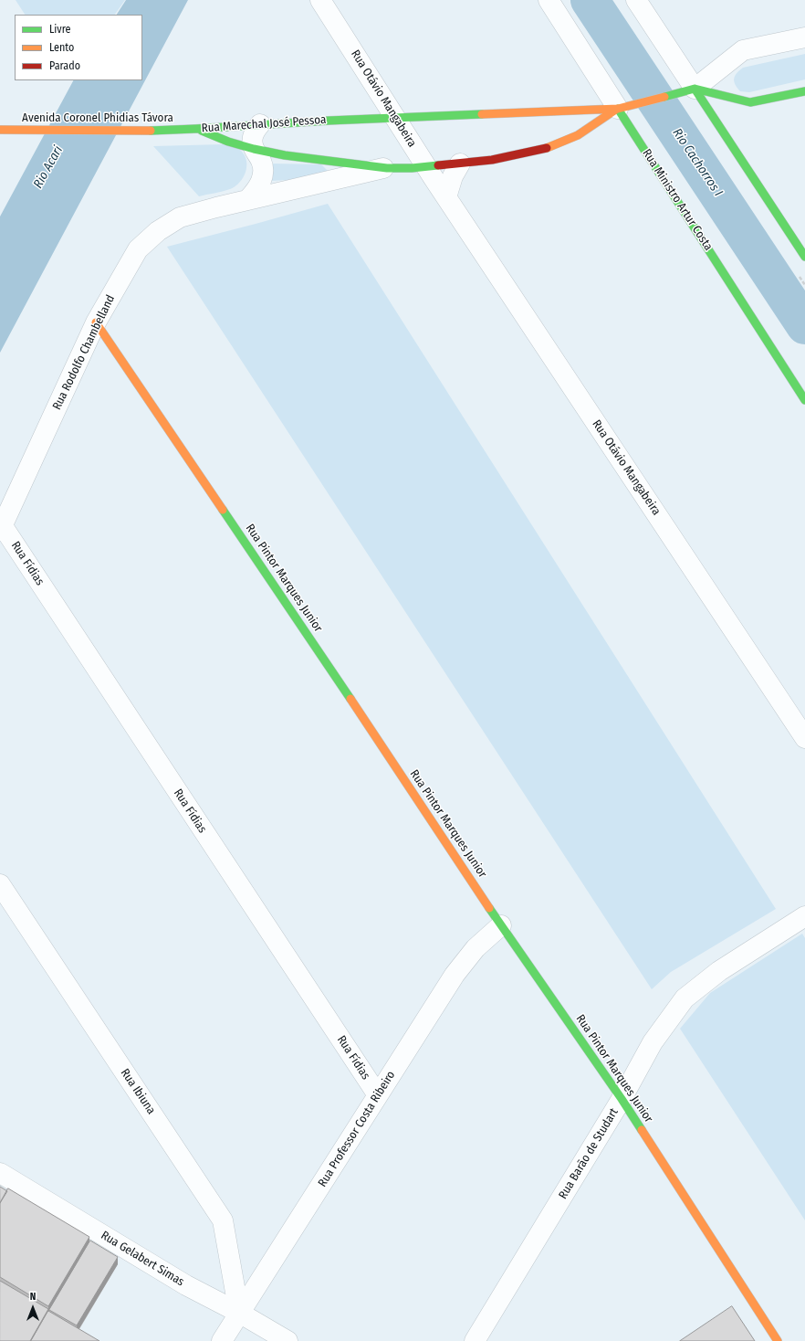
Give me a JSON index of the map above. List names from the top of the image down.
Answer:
{
  "streets": {
    "street": [
      "Rua Otávio Mangabeira",
      "Avenida Coronel Phidias Távora",
      "Rua Marechal José Pessoa",
      "Rua Ministro Artur Costa",
      "Rua Rodolfo Chambelland",
      "Rua Fídias",
      "Rua Pintor Marques Junior",
      "Rua Ibiuna",
      "Rua Professor Costa Ribeiro",
      "Rua Barão de Studart",
      "Rua Gelabert Simas"
    ]
  },
  "crossings": [
    ["Rua Otávio Mangabeira", "Rua Marechal José Pessoa"],
    ["Avenida Coronel Phidias Távora", "Rua Marechal José Pessoa"],
    ["Rua Marechal José Pessoa", "Rua Ministro Artur Costa"],
    ["Rua Marechal José Pessoa", "Rua Rodolfo Chambelland"],
    ["Rua Rodolfo Chambelland", "Rua Fídias"],
    ["Rua Rodolfo Chambelland", "Rua Pintor Marques Junior"],
    ["Rua Fídias", "Rua Professor Costa Ribeiro"],
    ["Rua Pintor Marques Junior", "Rua Professor Costa Ribeiro"],
    ["Rua Pintor Marques Junior", "Rua Barão de Studart"],
    ["Rua Ibiuna", "Rua Professor Costa Ribeiro"],
    ["Rua Ibiuna", "Rua Gelabert Simas"],
    ["Rua Professor Costa Ribeiro", "Rua Gelabert Simas"]
  ],
  "water": ["Rio Cachorros I", "Rio Acari"],
  "legend": ["Livre", "Lento", "Parado"],
  "north": "top"
}
